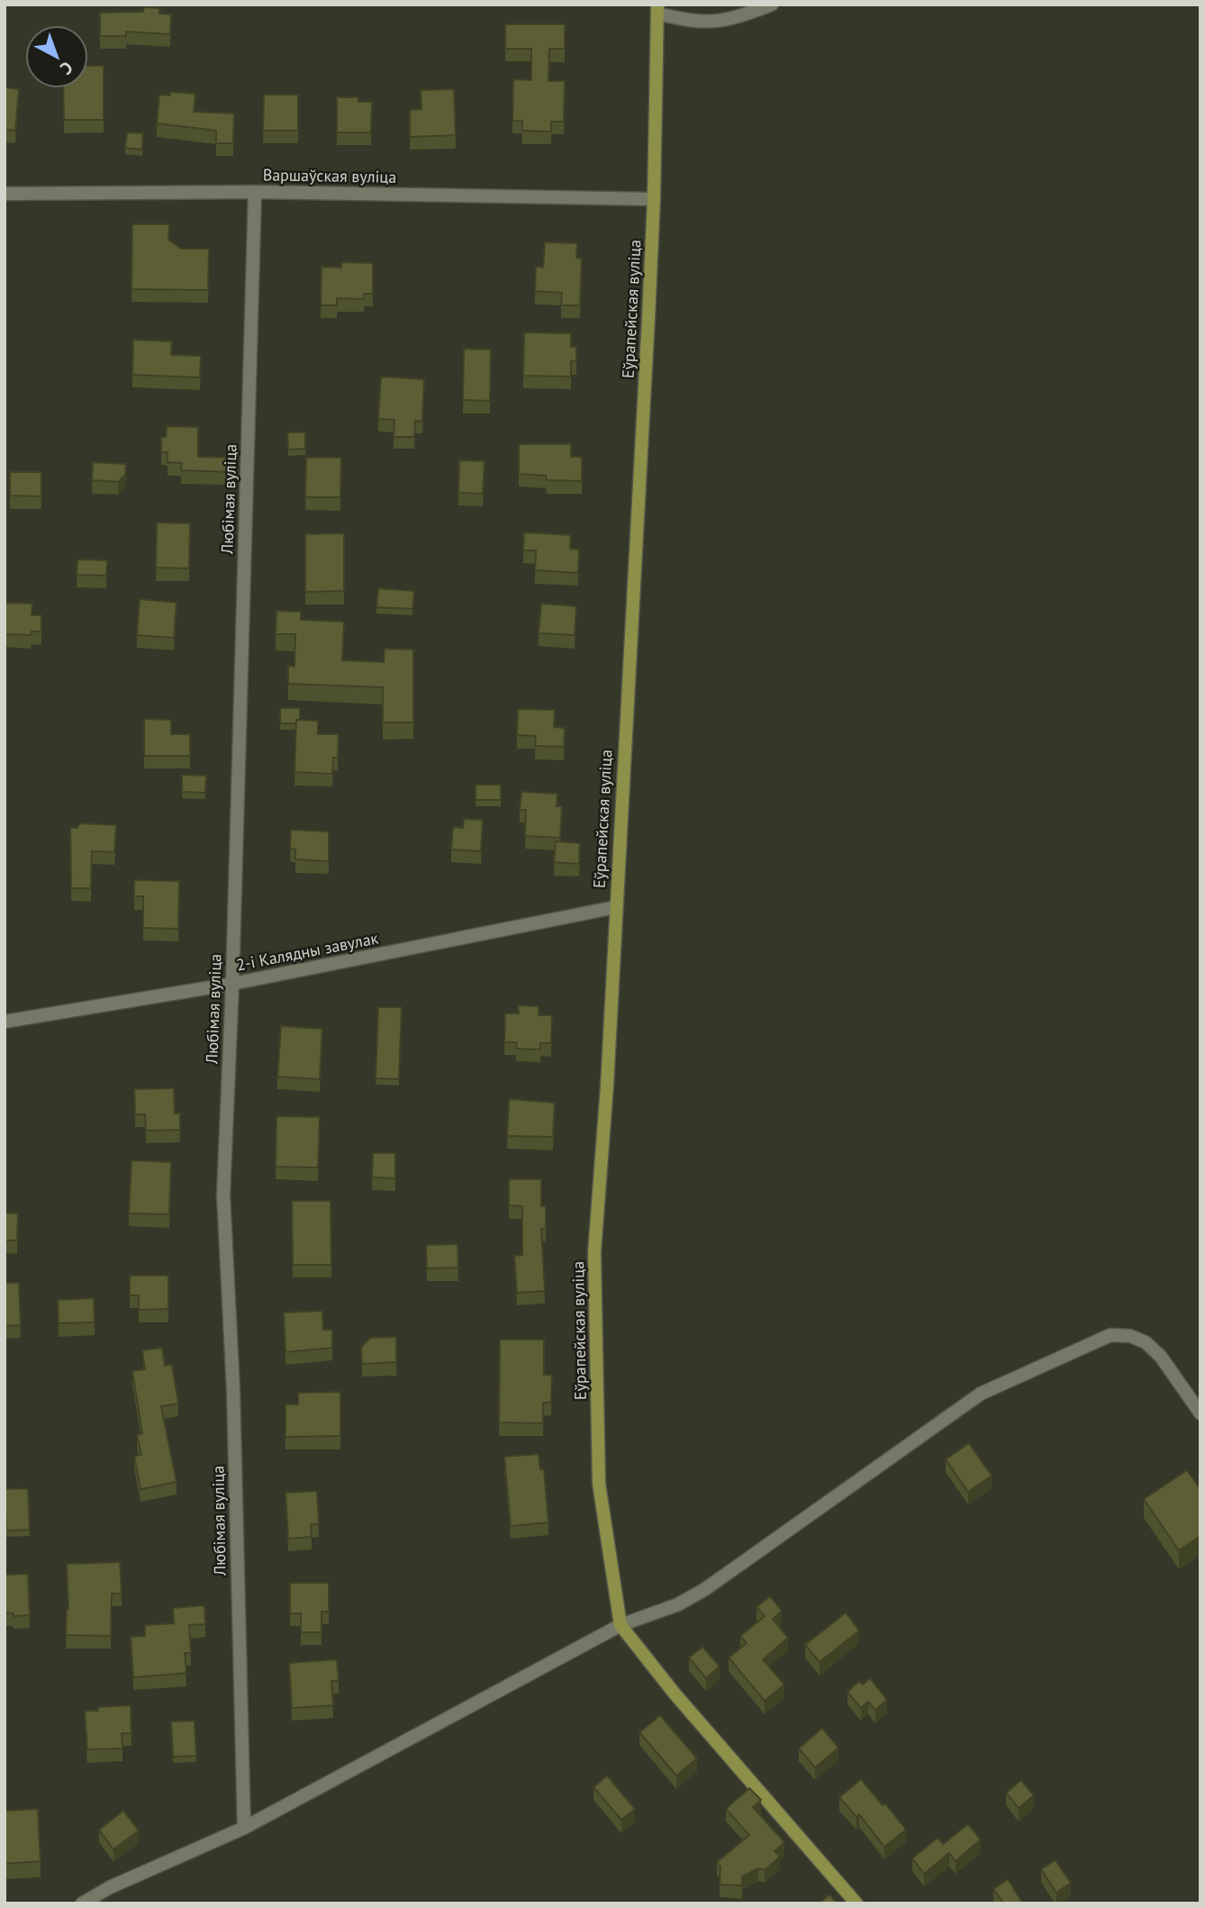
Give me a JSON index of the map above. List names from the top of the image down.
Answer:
{
  "streets": {
    "street": [
      "Варшаўская вуліца",
      "Еўрапейская вуліца",
      "Любімая вуліца",
      "2-і Калядны завулак"
    ]
  },
  "crossings": [
    ["Варшаўская вуліца", "Еўрапейская вуліца"],
    ["Варшаўская вуліца", "Любімая вуліца"],
    ["Еўрапейская вуліца", "2-і Калядны завулак"],
    ["Любімая вуліца", "2-і Калядны завулак"]
  ],
  "north": "bottom right"
}
